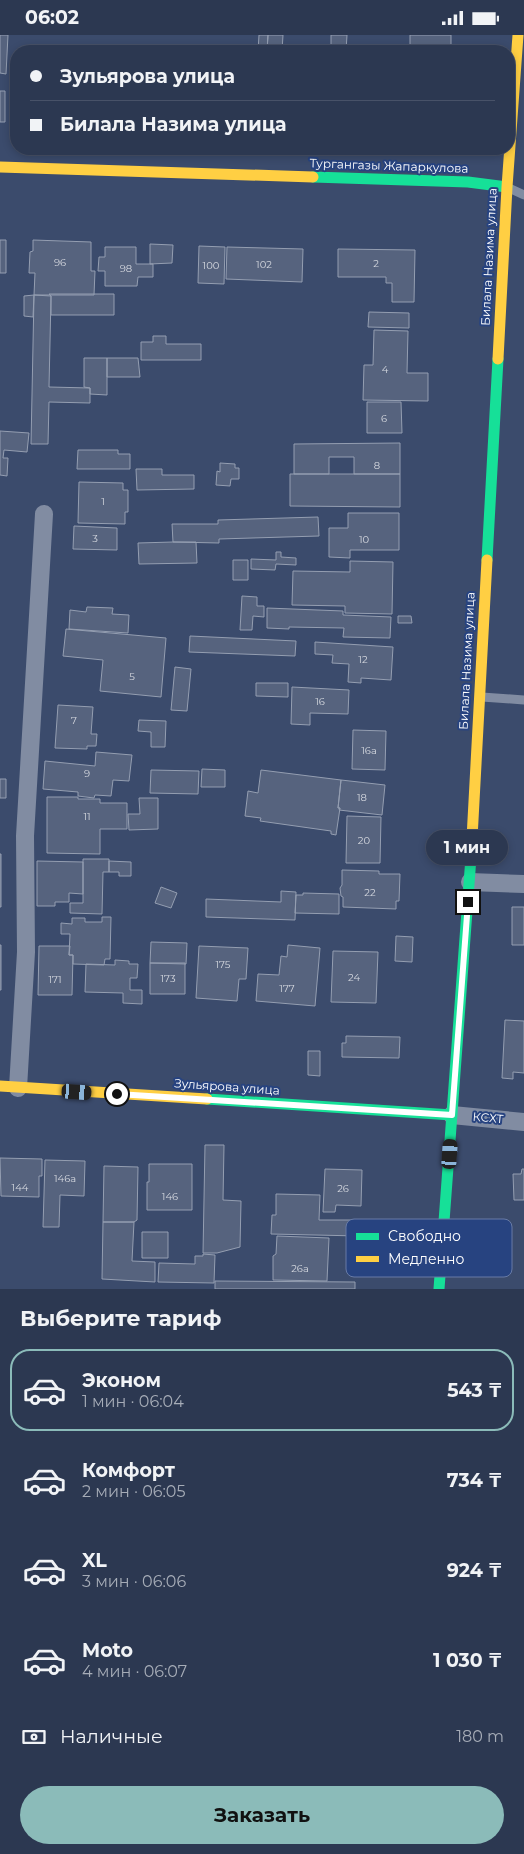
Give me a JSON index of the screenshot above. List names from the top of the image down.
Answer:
{
  "streets": {
    "street": [
      "Тургангазы Жапаркулова",
      "Билала Назима улица",
      "Зульярова улица",
      "КСХТ"
    ]
  },
  "crossings": [
    ["Тургангазы Жапаркулова", "Билала Назима улица"],
    ["Билала Назима улица", "Зульярова улица"],
    ["Билала Назима улица", "КСХТ"],
    ["Зульярова улица", "КСХТ"]
  ],
  "house_numbers": [
    "96",
    "2",
    "102",
    "100",
    "98",
    "4",
    "6",
    "8",
    "1",
    "3",
    "10",
    "12",
    "5",
    "16",
    "7",
    "16а",
    "9",
    "18",
    "11",
    "20",
    "22",
    "175",
    "24",
    "173",
    "171",
    "177",
    "146а",
    "144",
    "26",
    "146",
    "26а"
  ],
  "legend": ["Свободно", "Медленно"],
  "page": {
    "status": "06:02",
    "banner": ["Зульярова улица", "Билала Назима улица"],
    "bubble": "1 мин",
    "heading": "Выберите тариф",
    "list": [
      {
        "name": "Эконом",
        "note": "1 мин · 06:04",
        "value": "543 ₸"
      },
      {
        "name": "Комфорт",
        "note": "2 мин · 06:05",
        "value": "734 ₸"
      },
      {
        "name": "XL",
        "note": "3 мин · 06:06",
        "value": "924 ₸"
      },
      {
        "name": "Moto",
        "note": "4 мин · 06:07",
        "value": "1 030 ₸"
      }
    ],
    "pay": ["Наличные", "180 m"],
    "buttons": "Заказать"
  }
}
